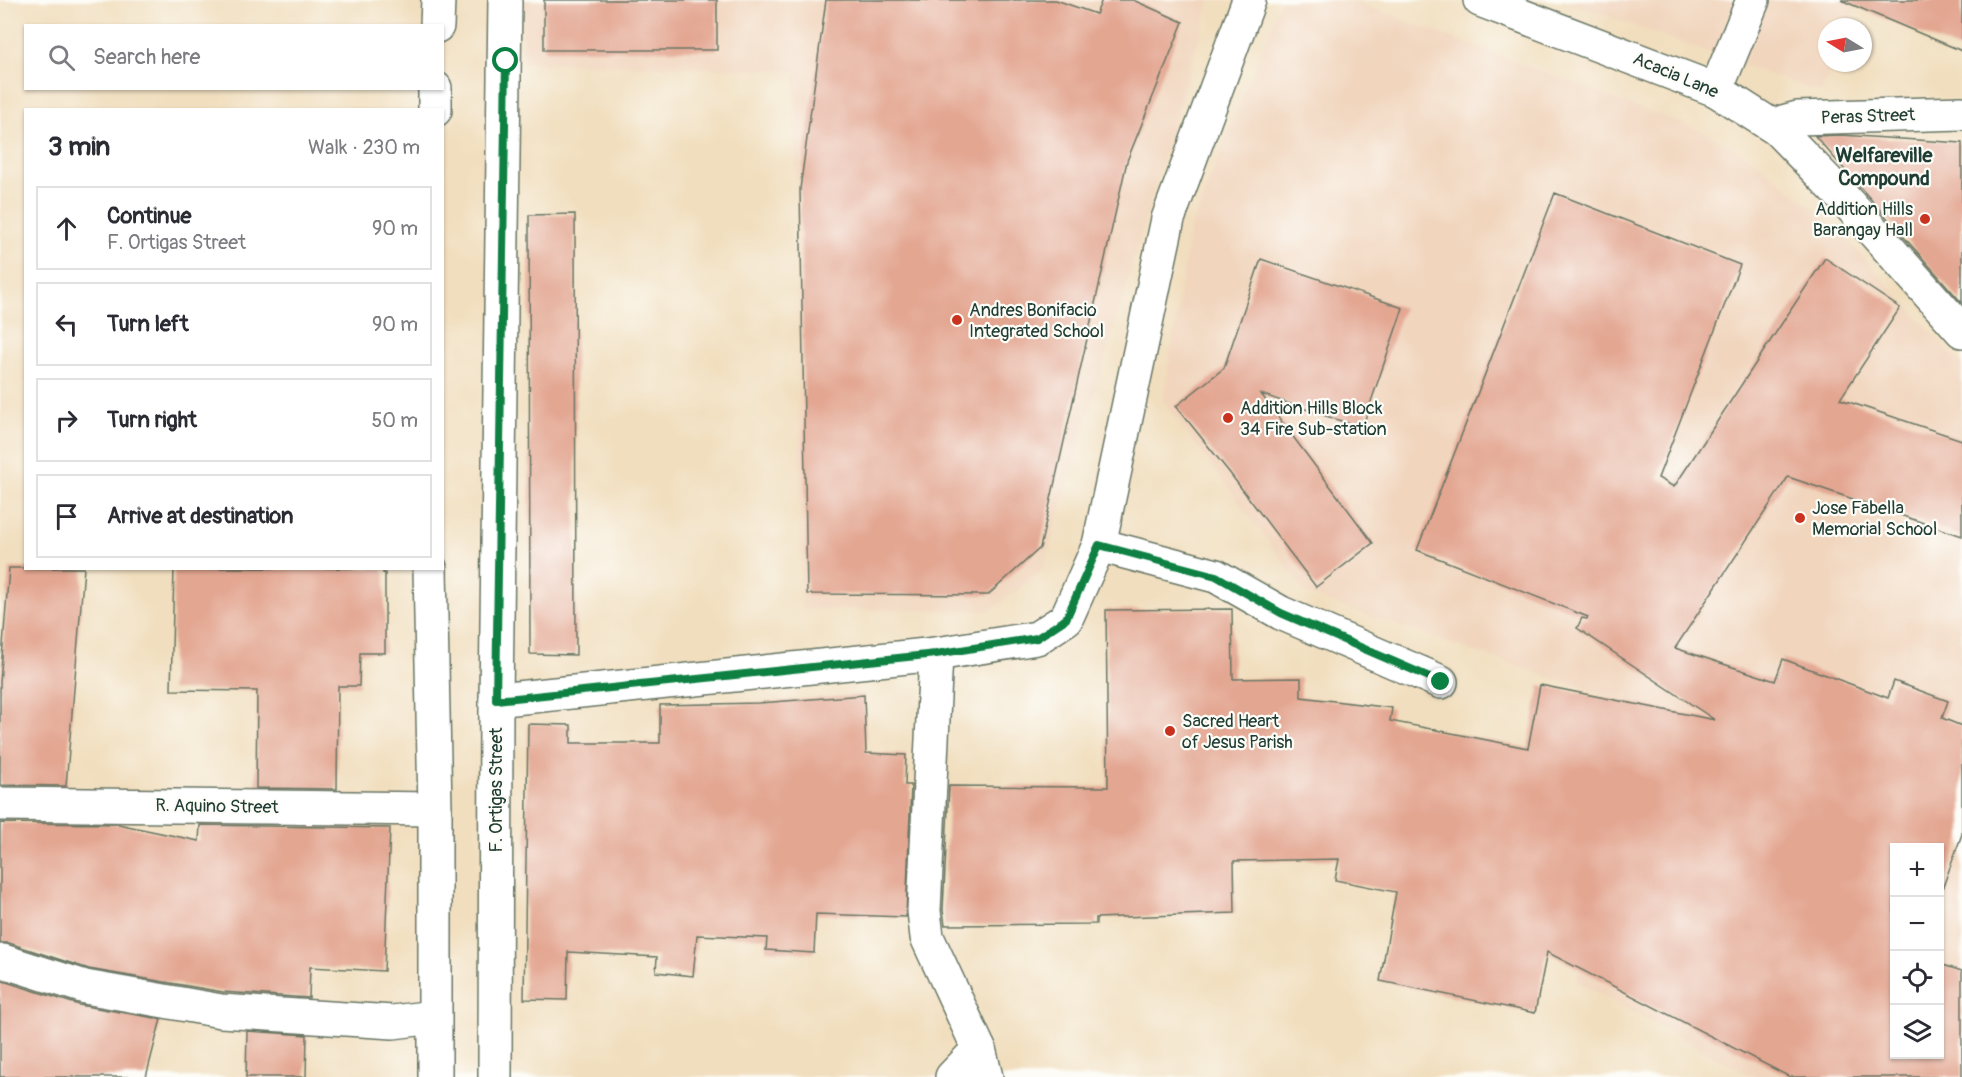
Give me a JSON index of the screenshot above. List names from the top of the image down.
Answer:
{
  "streets": {
    "street": [
      "Acacia Lane",
      "Peras Street",
      "F. Ortigas Street",
      "R. Aquino Street"
    ]
  },
  "crossings": [
    ["Acacia Lane", "Peras Street"]
  ],
  "districts": ["Welfareville Compound"],
  "places": [
    "Addition Hills Barangay Hall",
    "Andres Bonifacio Integrated School",
    "Addition Hills Block 34 Fire Sub-station",
    "Jose Fabella Memorial School",
    "Sacred Heart of Jesus Parish"
  ],
  "north": "left",
  "page": {
    "search": "Search here",
    "heading": ["3 min", "Walk · 230 m"],
    "list": [
      ["Continue", "F. Ortigas Street", "90 m"],
      ["Turn left", "90 m"],
      ["Turn right", "50 m"],
      "Arrive at destination"
    ],
    "map_buttons": ["+", "−"]
  }
}
